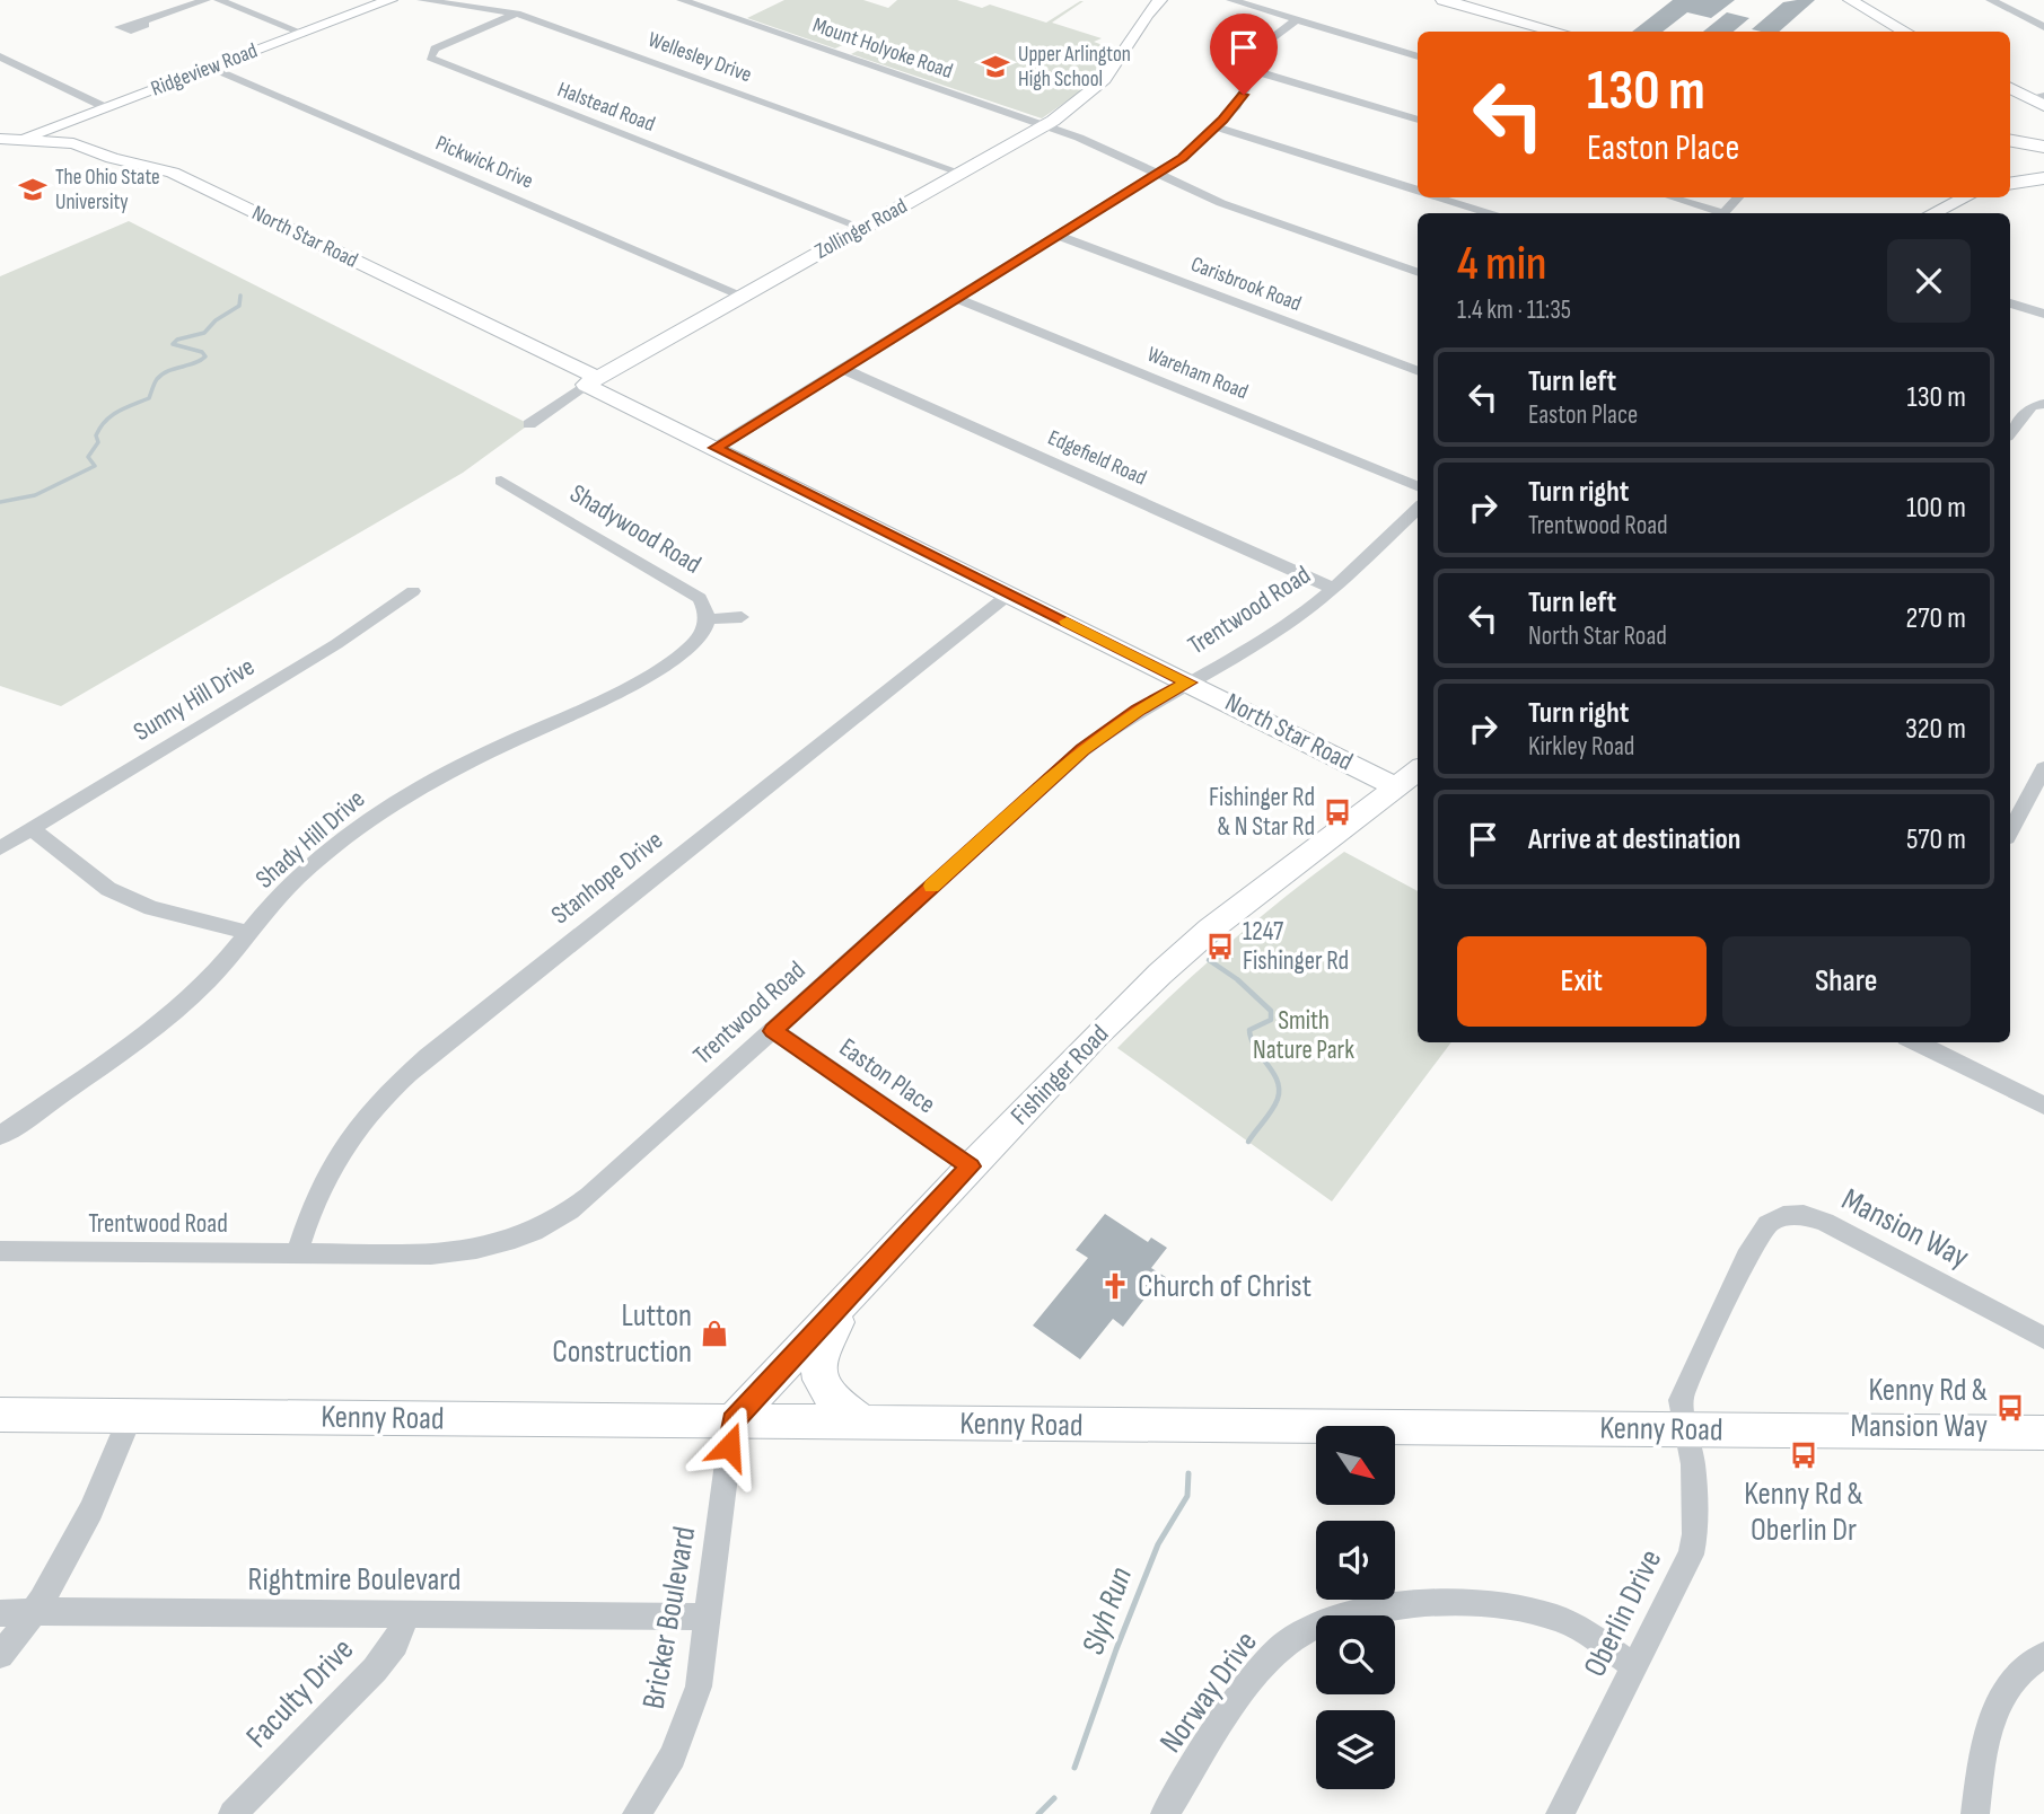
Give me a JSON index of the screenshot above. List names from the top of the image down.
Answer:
{
  "streets": {
    "street": [
      "Mount Holyoke Road",
      "Wellesley Drive",
      "Ridgeview Road",
      "Halstead Road",
      "Pickwick Drive",
      "Zollinger Road",
      "North Star Road",
      "Carisbrook Road",
      "Wareham Road",
      "Edgefield Road",
      "Shadywood Road",
      "Trentwood Road",
      "Sunny Hill Drive",
      "Shady Hill Drive",
      "Stanhope Drive",
      "Fishinger Road",
      "Easton Place",
      "Mansion Way",
      "Kenny Road",
      "Rightmire Boulevard",
      "Oberlin Drive",
      "Bricker Boulevard",
      "Norway Drive",
      "Faculty Drive"
    ]
  },
  "crossings": [
    ["Mount Holyoke Road", "Zollinger Road"],
    ["Wellesley Drive", "Halstead Road"],
    ["Wellesley Drive", "Zollinger Road"],
    ["Ridgeview Road", "Pickwick Drive"],
    ["Ridgeview Road", "North Star Road"],
    ["Halstead Road", "Zollinger Road"],
    ["Pickwick Drive", "Zollinger Road"],
    ["Zollinger Road", "North Star Road"],
    ["North Star Road", "Trentwood Road"],
    ["North Star Road", "Stanhope Drive"],
    ["North Star Road", "Fishinger Road"],
    ["Edgefield Road", "Trentwood Road"],
    ["Shadywood Road", "Shady Hill Drive"],
    ["Trentwood Road", "Stanhope Drive"],
    ["Trentwood Road", "Easton Place"],
    ["Fishinger Road", "Easton Place"],
    ["Fishinger Road", "Kenny Road"],
    ["Fishinger Road", "Bricker Boulevard"],
    ["Mansion Way", "Kenny Road"],
    ["Mansion Way", "Oberlin Drive"],
    ["Kenny Road", "Oberlin Drive"],
    ["Kenny Road", "Bricker Boulevard"],
    ["Rightmire Boulevard", "Bricker Boulevard"],
    ["Rightmire Boulevard", "Faculty Drive"],
    ["Oberlin Drive", "Norway Drive"]
  ],
  "water": ["Slyh Run"],
  "parks": ["Smith Nature Park"],
  "places": {
    "school or university": ["Upper Arlington High School", "The Ohio State University"],
    "bus stop": [
      "Fishinger Rd & N Star Rd",
      "1247 Fishinger Rd",
      "Kenny Rd & Mansion Way",
      "Kenny Rd & Oberlin Dr"
    ],
    "church": ["Church of Christ"],
    "shop": ["Lutton Construction"]
  },
  "north": "bottom right",
  "page": {
    "turn": ["130 m", "Easton Place"],
    "heading": ["4 min", "1.4 km · 11:35"],
    "list": [
      {
        "name": "Turn left",
        "note": "Easton Place",
        "value": "130 m"
      },
      {
        "name": "Turn right",
        "note": "Trentwood Road",
        "value": "100 m"
      },
      {
        "name": "Turn left",
        "note": "North Star Road",
        "value": "270 m"
      },
      {
        "name": "Turn right",
        "note": "Kirkley Road",
        "value": "320 m"
      },
      {
        "name": "Arrive at destination",
        "value": "570 m"
      }
    ],
    "buttons": ["Exit", "Share"]
  }
}
